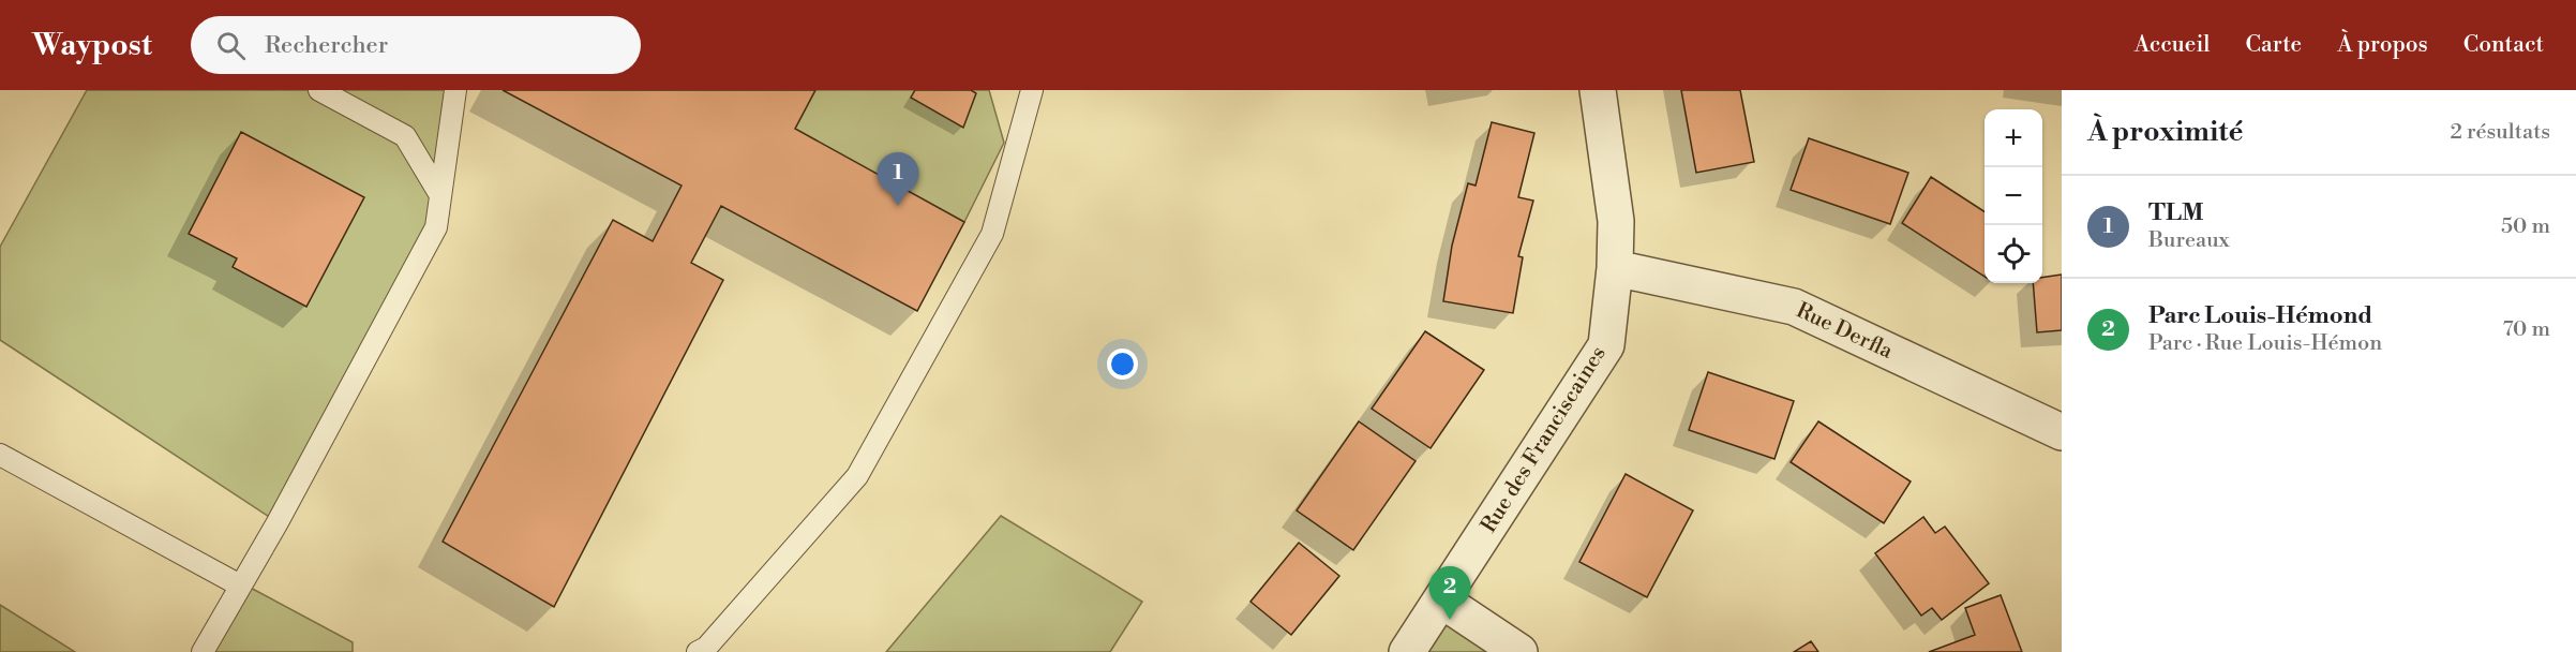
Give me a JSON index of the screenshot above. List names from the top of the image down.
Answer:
{
  "streets": {
    "street": ["Rue Derfla", "Rue des Franciscaines"]
  },
  "crossings": [
    ["Rue Derfla", "Rue des Franciscaines"]
  ],
  "page": {
    "header": "Waypost",
    "search": "Rechercher",
    "nav": [
      "Accueil",
      "Carte",
      "À propos",
      "Contact"
    ],
    "heading": ["À proximité", "2 résultats"],
    "map_buttons": ["+", "−"],
    "pins": ["1", "2"],
    "list": [
      {
        "mark": "1",
        "name": "TLM",
        "note": "Bureaux",
        "value": "50 m"
      },
      {
        "mark": "2",
        "name": "Parc Louis-Hémond",
        "note": "Parc · Rue Louis-Hémon",
        "value": "70 m"
      }
    ]
  }
}
